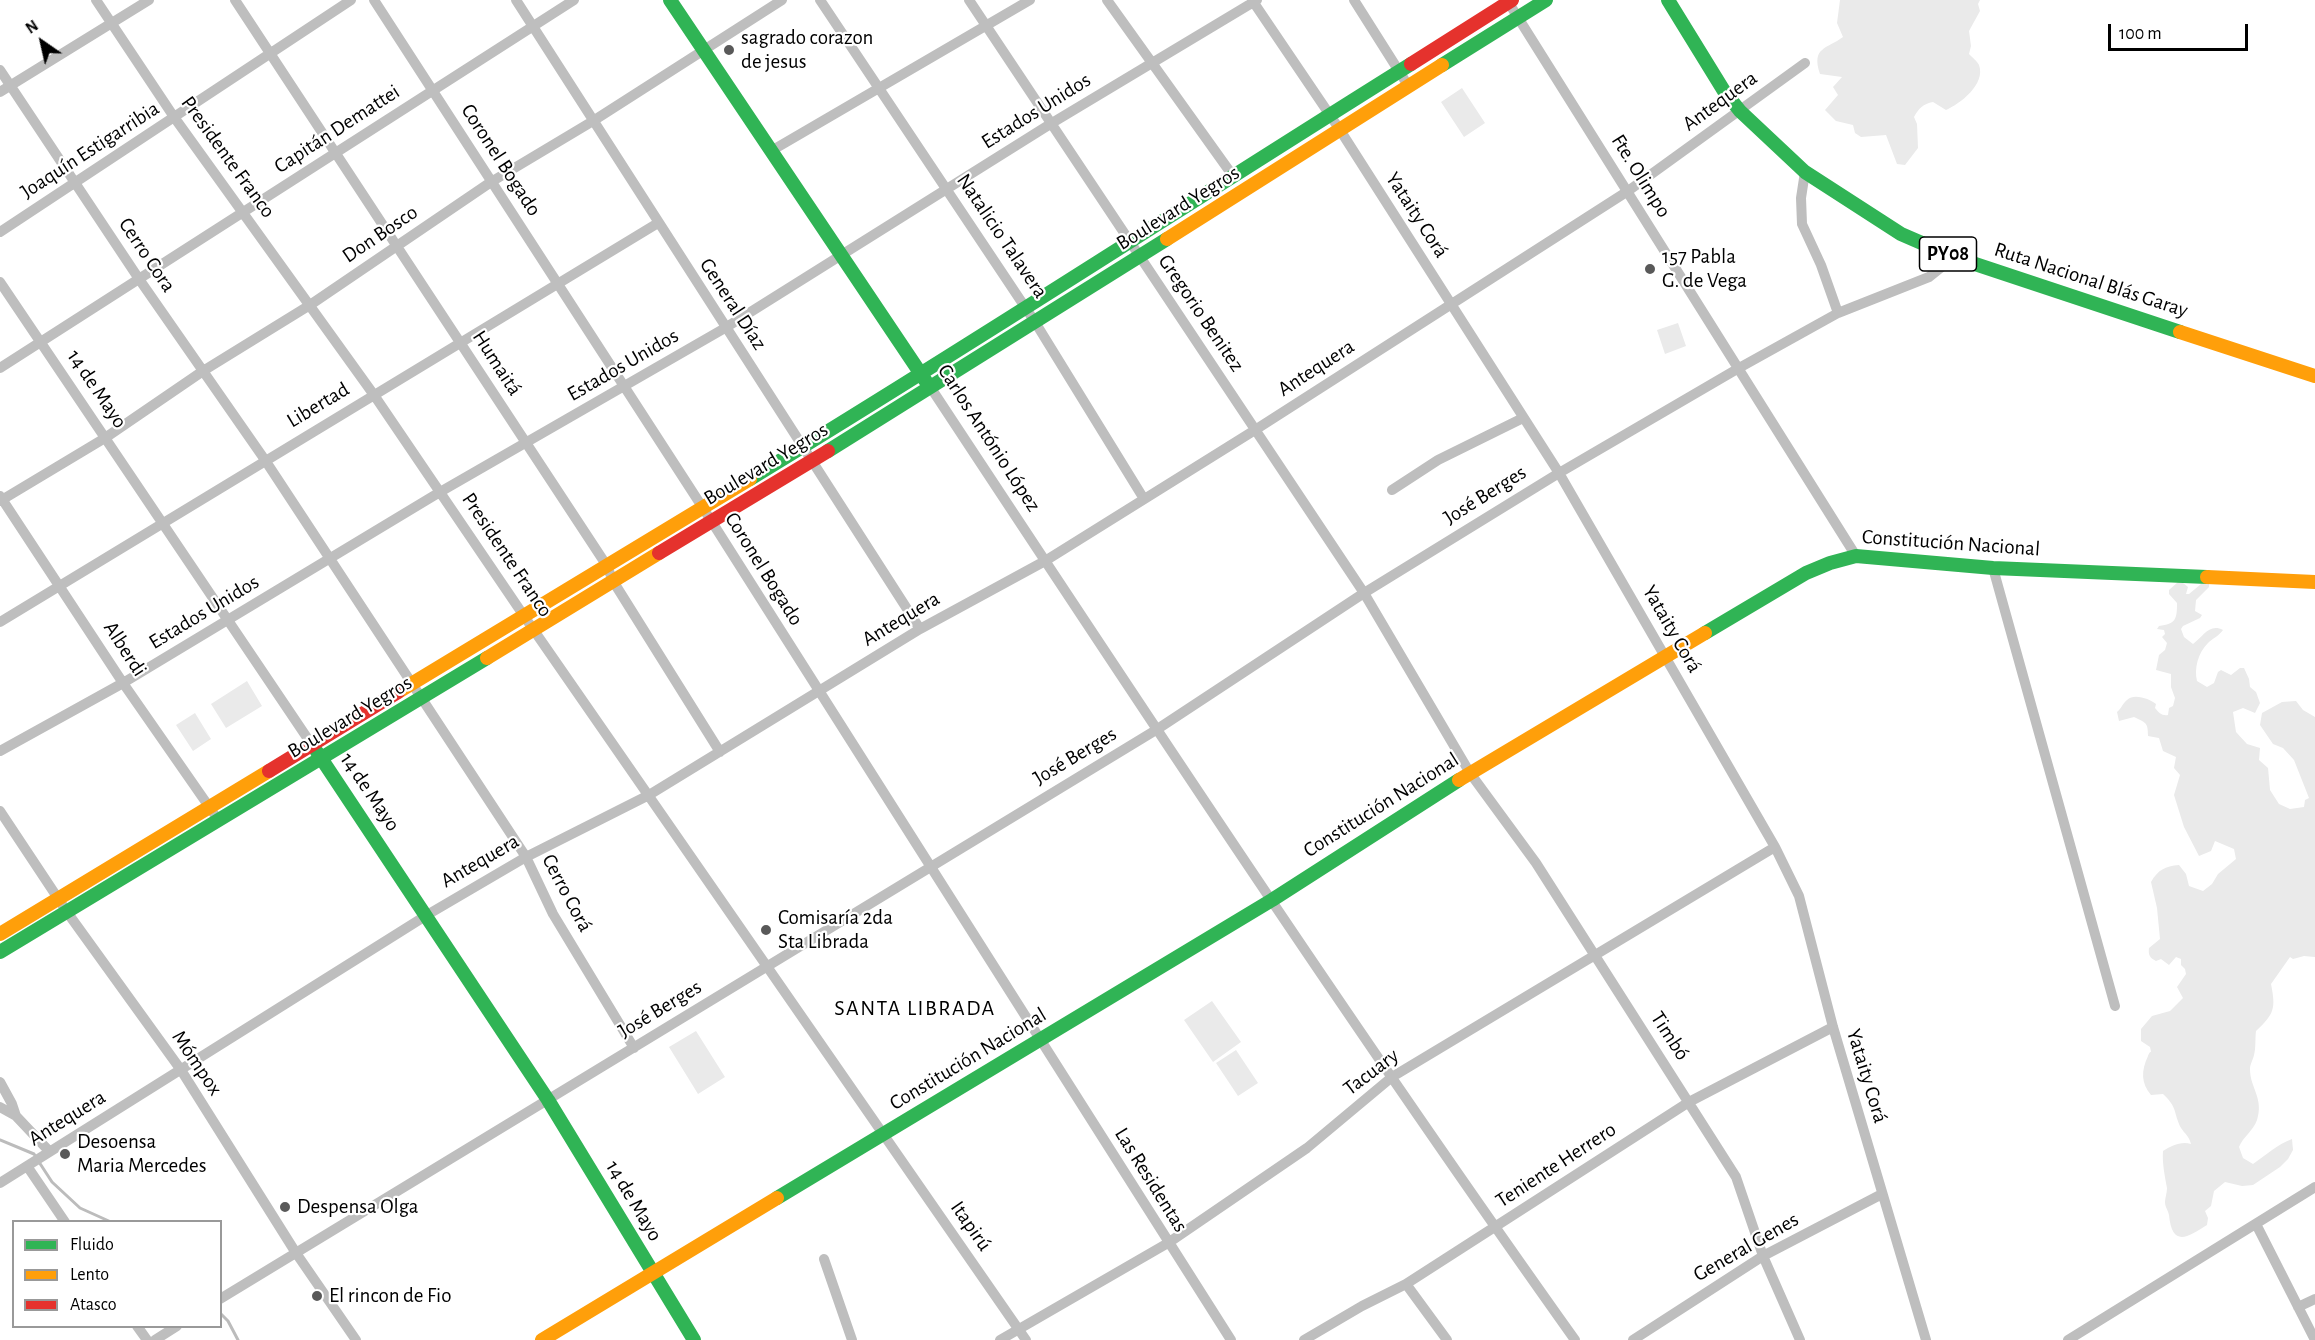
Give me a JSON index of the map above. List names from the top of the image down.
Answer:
{
  "streets": {
    "main road": [
      "Boulevard Yegros",
      "PY08",
      "Ruta Nacional Blás Garay",
      "14 de Mayo",
      "Carlos António López",
      "Constitución Nacional"
    ],
    "street": [
      "Antequera",
      "Estados Unidos",
      "Capitán Demattei",
      "Joaquín Estigarribia",
      "Presidente Franco",
      "Coronel Bogado",
      "Fte. Olimpo",
      "Yataity Corá",
      "Don Bosco",
      "Natalicio Talavera",
      "Cerro Cora",
      "General Díaz",
      "Gregorio Benitez",
      "Humaitá",
      "Libertad",
      "José Berges",
      "Alberdi",
      "Cerro Corá",
      "Timbó",
      "Mómpox",
      "Tacuary",
      "Teniente Herrero",
      "Las Residentas",
      "Itapirú",
      "General Genes"
    ]
  },
  "crossings": [
    ["Antequera", "Presidente Franco"],
    ["Antequera", "Coronel Bogado"],
    ["Antequera", "Fte. Olimpo"],
    ["Antequera", "Yataity Corá"],
    ["Antequera", "Natalicio Talavera"],
    ["Antequera", "Ruta Nacional Blás Garay"],
    ["Antequera", "General Díaz"],
    ["Antequera", "Gregorio Benitez"],
    ["Antequera", "Humaitá"],
    ["Antequera", "14 de Mayo"],
    ["Antequera", "Carlos António López"],
    ["Antequera", "Cerro Corá"],
    ["Antequera", "Mómpox"],
    ["Estados Unidos", "Presidente Franco"],
    ["Estados Unidos", "Coronel Bogado"],
    ["Estados Unidos", "Yataity Corá"],
    ["Estados Unidos", "Natalicio Talavera"],
    ["Estados Unidos", "Cerro Cora"],
    ["Estados Unidos", "General Díaz"],
    ["Estados Unidos", "Gregorio Benitez"],
    ["Estados Unidos", "Humaitá"],
    ["Estados Unidos", "14 de Mayo"],
    ["Estados Unidos", "Carlos António López"],
    ["Estados Unidos", "Alberdi"],
    ["Estados Unidos", "Cerro Corá"],
    ["Capitán Demattei", "Presidente Franco"],
    ["Capitán Demattei", "Coronel Bogado"],
    ["Capitán Demattei", "Cerro Cora"],
    ["Capitán Demattei", "General Díaz"],
    ["Capitán Demattei", "Humaitá"],
    ["Capitán Demattei", "14 de Mayo"],
    ["Joaquín Estigarribia", "Presidente Franco"],
    ["Joaquín Estigarribia", "Cerro Cora"],
    ["Joaquín Estigarribia", "Humaitá"],
    ["Presidente Franco", "Boulevard Yegros"],
    ["Presidente Franco", "Don Bosco"],
    ["Presidente Franco", "Libertad"],
    ["Presidente Franco", "José Berges"],
    ["Presidente Franco", "Constitución Nacional"],
    ["Presidente Franco", "Itapirú"],
    ["Coronel Bogado", "Boulevard Yegros"],
    ["Coronel Bogado", "Don Bosco"],
    ["Coronel Bogado", "Libertad"],
    ["Coronel Bogado", "José Berges"],
    ["Coronel Bogado", "Constitución Nacional"],
    ["Coronel Bogado", "Las Residentas"],
    ["Fte. Olimpo", "Boulevard Yegros"],
    ["Fte. Olimpo", "José Berges"],
    ["Fte. Olimpo", "Constitución Nacional"],
    ["Boulevard Yegros", "Yataity Corá"],
    ["Boulevard Yegros", "Natalicio Talavera"],
    ["Boulevard Yegros", "General Díaz"],
    ["Boulevard Yegros", "Gregorio Benitez"],
    ["Boulevard Yegros", "Humaitá"],
    ["Boulevard Yegros", "14 de Mayo"],
    ["Boulevard Yegros", "Carlos António López"],
    ["Boulevard Yegros", "Alberdi"],
    ["Boulevard Yegros", "Cerro Corá"],
    ["Boulevard Yegros", "Mómpox"],
    ["Yataity Corá", "José Berges"],
    ["Yataity Corá", "Constitución Nacional"],
    ["Yataity Corá", "Tacuary"],
    ["Yataity Corá", "Teniente Herrero"],
    ["Yataity Corá", "General Genes"],
    ["Don Bosco", "Cerro Cora"],
    ["Don Bosco", "General Díaz"],
    ["Don Bosco", "Humaitá"],
    ["Don Bosco", "14 de Mayo"],
    ["Don Bosco", "Carlos António López"],
    ["Don Bosco", "Alberdi"],
    ["Cerro Cora", "Libertad"],
    ["Cerro Cora", "Cerro Corá"],
    ["Ruta Nacional Blás Garay", "José Berges"],
    ["General Díaz", "Libertad"],
    ["Gregorio Benitez", "José Berges"],
    ["Gregorio Benitez", "Constitución Nacional"],
    ["Gregorio Benitez", "Timbó"],
    ["Humaitá", "Libertad"],
    ["14 de Mayo", "Libertad"],
    ["14 de Mayo", "José Berges"],
    ["14 de Mayo", "Constitución Nacional"],
    ["Libertad", "Alberdi"],
    ["Carlos António López", "José Berges"],
    ["Carlos António López", "Constitución Nacional"],
    ["Carlos António López", "Tacuary"],
    ["Carlos António López", "Teniente Herrero"],
    ["José Berges", "Cerro Corá"],
    ["José Berges", "Mómpox"],
    ["Constitución Nacional", "Timbó"],
    ["Constitución Nacional", "Las Residentas"],
    ["Constitución Nacional", "Itapirú"],
    ["Timbó", "Tacuary"],
    ["Timbó", "Teniente Herrero"],
    ["Timbó", "General Genes"],
    ["Tacuary", "Las Residentas"],
    ["Tacuary", "Itapirú"]
  ],
  "districts": ["SANTA LIBRADA"],
  "places": [
    "sagrado corazon de jesus",
    "157 Pabla G. de Vega",
    "Comisaría 2da Sta Librada",
    "Desoensa Maria Mercedes",
    "Despensa Olga",
    "El rincon de Fio"
  ],
  "legend": ["Fluido", "Lento", "Atasco"],
  "scale_bar": "100 m",
  "north": "top left"
}
